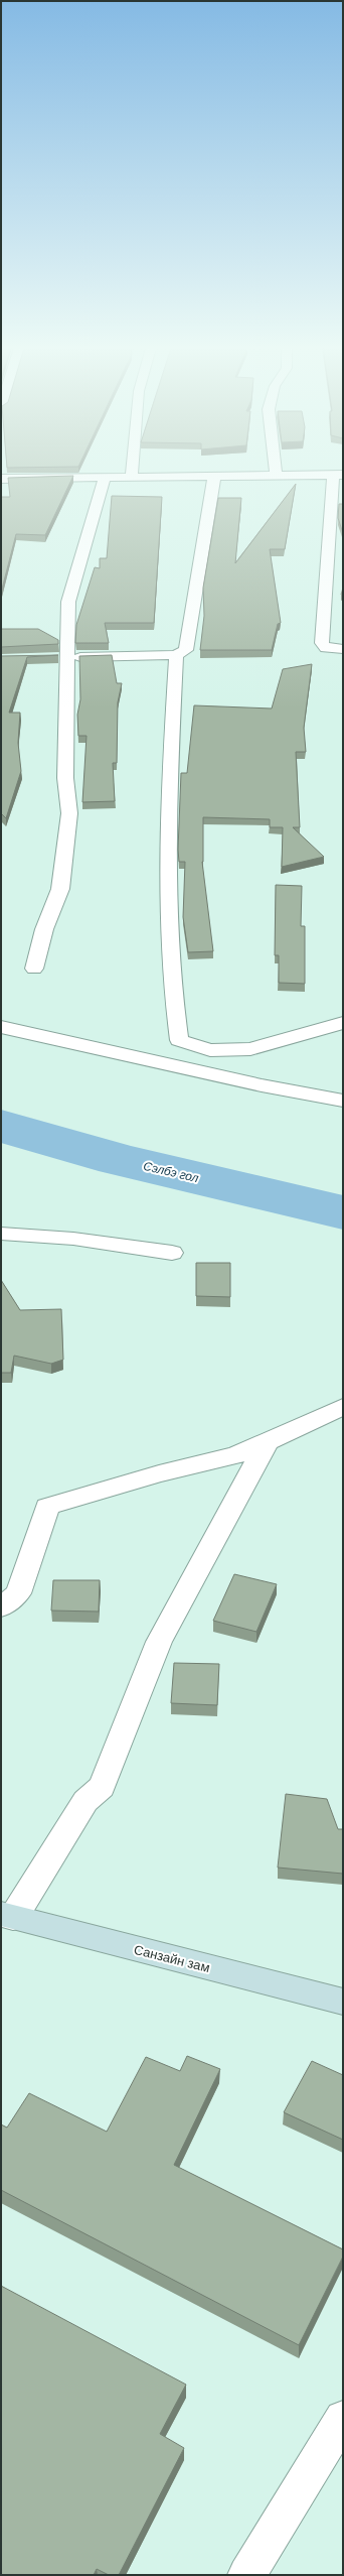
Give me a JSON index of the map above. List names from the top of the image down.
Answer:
{
  "streets": {
    "main road": ["Санзайн зам"]
  },
  "water": ["Сэлбэ гол"]
}
